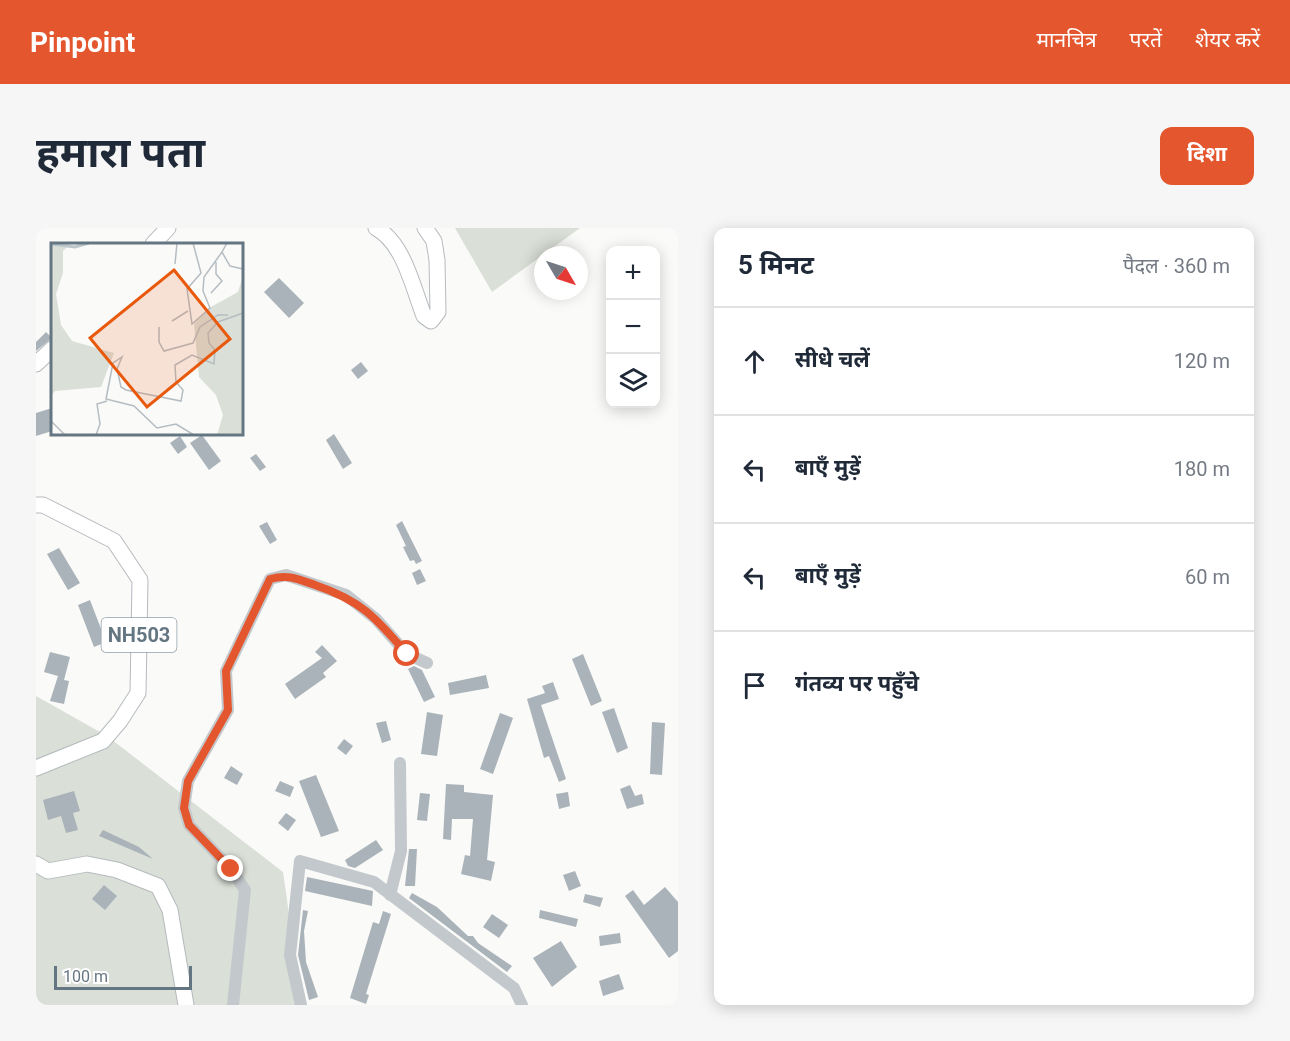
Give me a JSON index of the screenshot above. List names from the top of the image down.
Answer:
{
  "streets": {
    "main road": ["NH503"]
  },
  "scale_bar": "100 m",
  "north": "bottom right",
  "page": {
    "header": "Pinpoint",
    "nav": ["मानचित्र", "परतें", "शेयर करें"],
    "buttons": "दिशा",
    "title": "हमारा पता",
    "heading": ["5 मिनट", "पैदल · 360 m"],
    "map_buttons": ["+", "−"],
    "list": [
      ["सीधे चलें", "120 m"],
      ["बाएँ मुड़ें", "180 m"],
      ["बाएँ मुड़ें", "60 m"],
      "गंतव्य पर पहुँचे"
    ],
    "scale": "100 m"
  }
}
